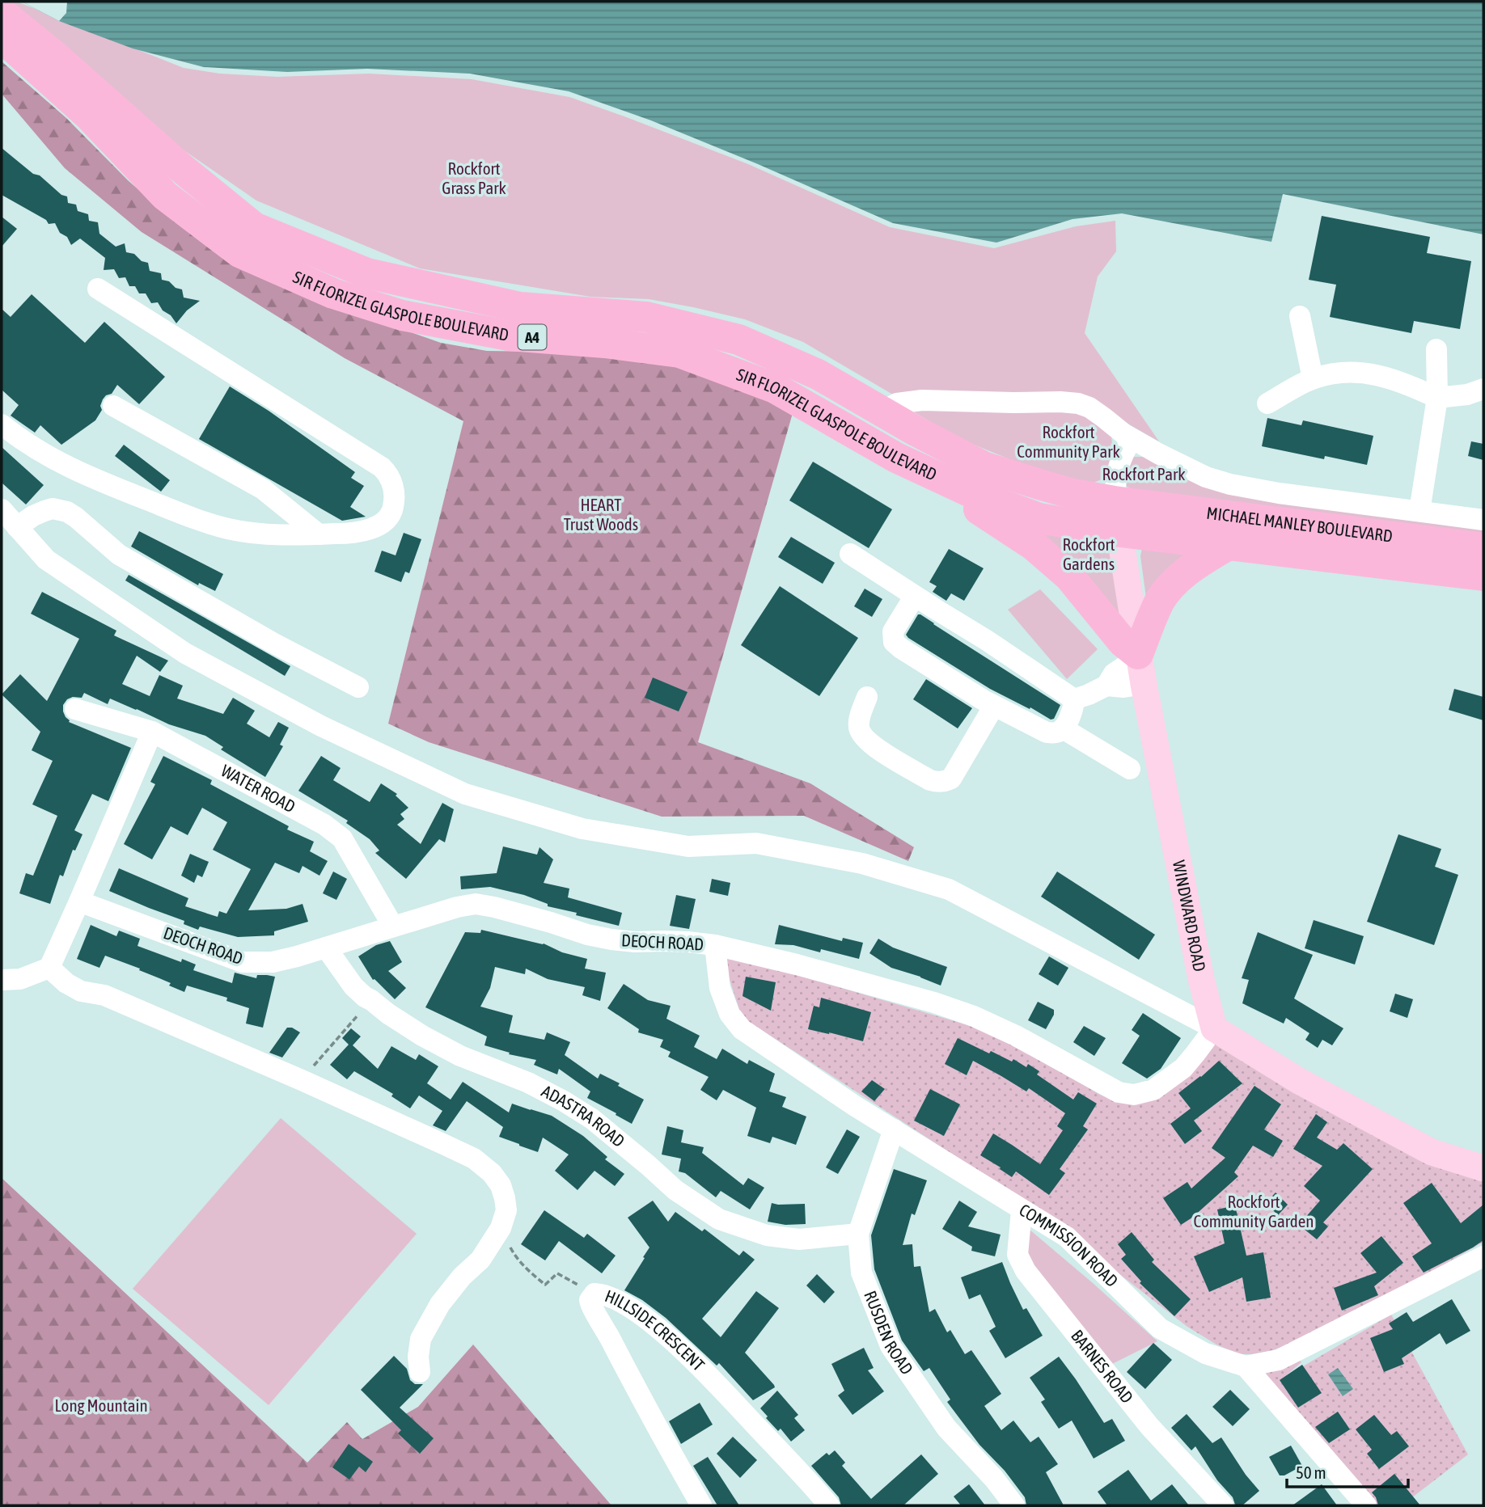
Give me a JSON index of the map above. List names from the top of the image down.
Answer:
{
  "streets": {
    "highway": ["SIR FLORIZEL GLASPOLE BOULEVARD", "A4", "MICHAEL MANLEY BOULEVARD"],
    "main road": ["WINDWARD ROAD"],
    "street": [
      "WATER ROAD",
      "DEOCH ROAD",
      "ADASTRA ROAD",
      "COMMISSION ROAD",
      "RUSDEN ROAD",
      "HILLSIDE CRESCENT",
      "BARNES ROAD"
    ]
  },
  "crossings": [
    ["SIR FLORIZEL GLASPOLE BOULEVARD", "MICHAEL MANLEY BOULEVARD"],
    ["SIR FLORIZEL GLASPOLE BOULEVARD", "WINDWARD ROAD"],
    ["MICHAEL MANLEY BOULEVARD", "WINDWARD ROAD"],
    ["WATER ROAD", "DEOCH ROAD"],
    ["WINDWARD ROAD", "DEOCH ROAD"],
    ["DEOCH ROAD", "ADASTRA ROAD"],
    ["DEOCH ROAD", "COMMISSION ROAD"],
    ["ADASTRA ROAD", "RUSDEN ROAD"],
    ["COMMISSION ROAD", "RUSDEN ROAD"],
    ["COMMISSION ROAD", "BARNES ROAD"]
  ],
  "parks": [
    "Rockfort Grass Park",
    "Rockfort Community Park",
    "Rockfort Park",
    "HEART Trust Woods",
    "Rockfort Gardens",
    "Rockfort Community Garden",
    "Long Mountain"
  ],
  "scale_bar": "50 m"
}
